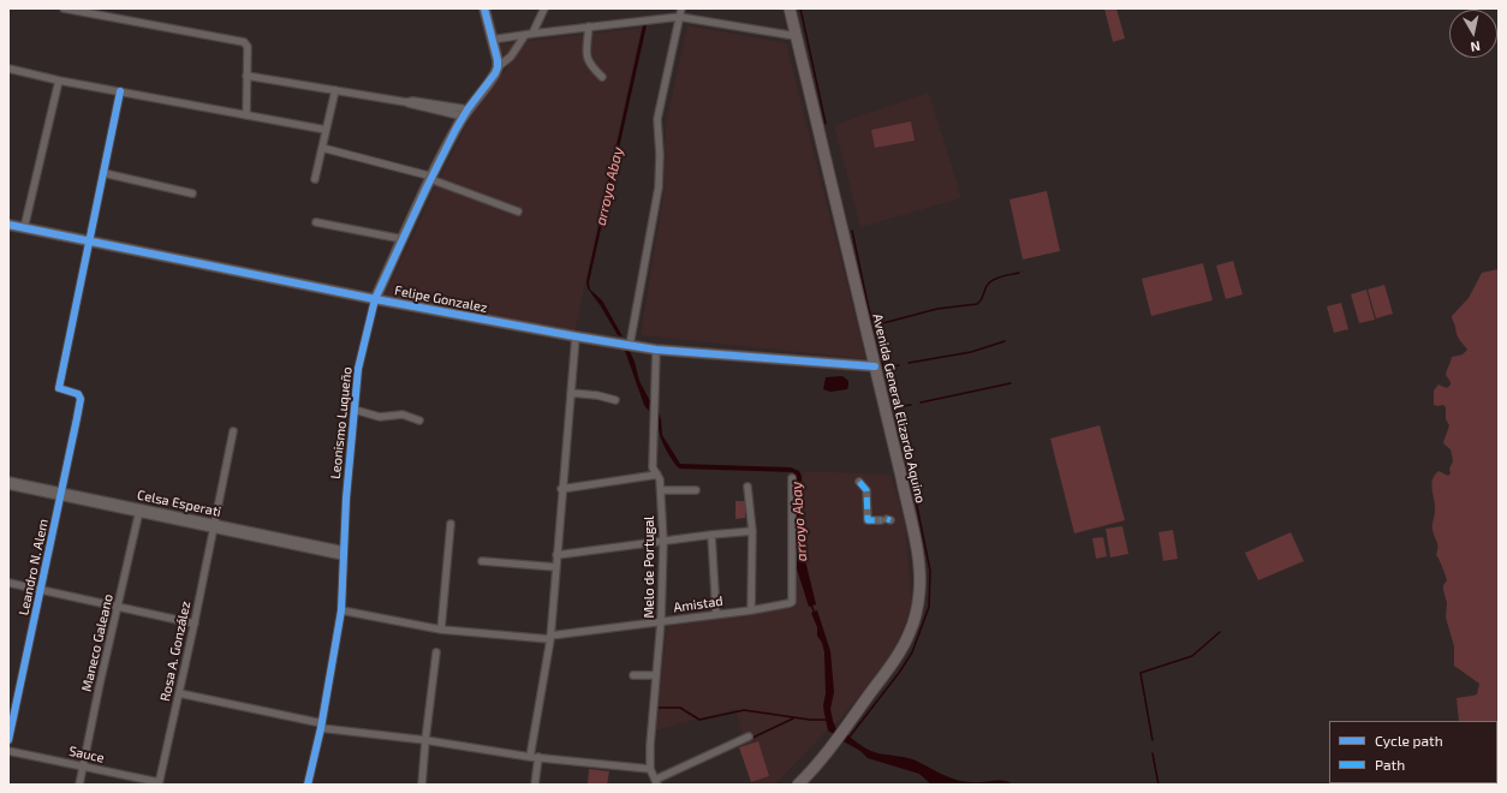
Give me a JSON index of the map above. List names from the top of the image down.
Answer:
{
  "streets": {
    "main road": ["Avenida General Elizardo Aquino"],
    "street": [
      "Felipe Gonzalez",
      "Leonismo Luqueño",
      "Celsa Esperati",
      "Leandro N. Alem",
      "Melo de Portugal",
      "Amistad",
      "Maneco Galeano",
      "Rosa A. González",
      "Sauce"
    ]
  },
  "crossings": [
    ["Felipe Gonzalez", "Avenida General Elizardo Aquino"],
    ["Felipe Gonzalez", "Leonismo Luqueño"],
    ["Felipe Gonzalez", "Leandro N. Alem"],
    ["Felipe Gonzalez", "Melo de Portugal"],
    ["Leonismo Luqueño", "Celsa Esperati"],
    ["Leonismo Luqueño", "Amistad"],
    ["Celsa Esperati", "Leandro N. Alem"],
    ["Celsa Esperati", "Maneco Galeano"],
    ["Celsa Esperati", "Rosa A. González"],
    ["Melo de Portugal", "Amistad"],
    ["Maneco Galeano", "Sauce"],
    ["Rosa A. González", "Sauce"]
  ],
  "water": ["arroyo Abay"],
  "legend": ["Cycle path", "Path"],
  "north": "bottom"
}
